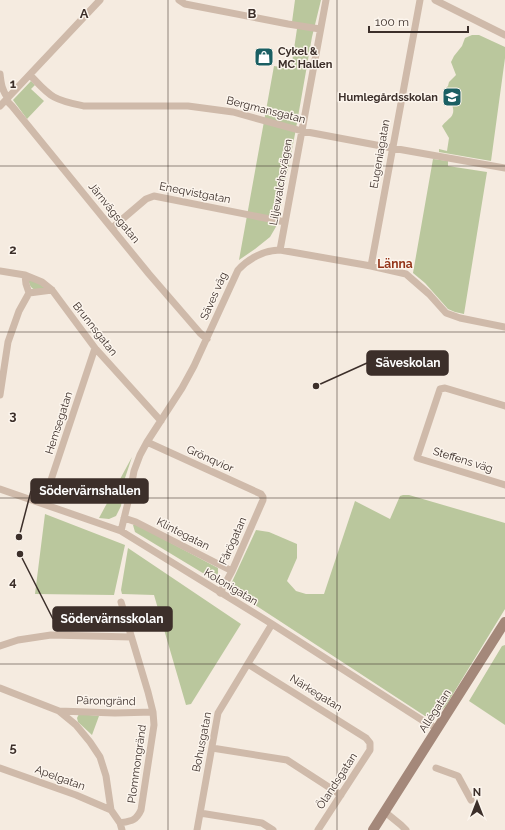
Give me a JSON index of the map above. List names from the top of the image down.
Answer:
{
  "streets": {
    "street": [
      "Bergmansgatan",
      "Eugeniagatan",
      "Liljewalchsvägen",
      "Eneqvistgatan",
      "Järnvägsgatan",
      "Säves väg",
      "Brunnsgatan",
      "Hemsegatan",
      "Grönqvior",
      "Steffens väg",
      "Klintegatan",
      "Fårögatan",
      "Kolonigatan",
      "Närkegatan",
      "Pärongränd",
      "Allégatan",
      "Bohusgatan",
      "Plommongränd",
      "Apelgatan",
      "Ölandsgatan"
    ]
  },
  "crossings": [
    ["Bergmansgatan", "Eugeniagatan"],
    ["Bergmansgatan", "Liljewalchsvägen"],
    ["Eugeniagatan", "Säves väg"],
    ["Liljewalchsvägen", "Eneqvistgatan"],
    ["Liljewalchsvägen", "Säves väg"],
    ["Eneqvistgatan", "Järnvägsgatan"],
    ["Järnvägsgatan", "Säves väg"],
    ["Säves väg", "Brunnsgatan"],
    ["Säves väg", "Grönqvior"],
    ["Säves väg", "Klintegatan"],
    ["Säves väg", "Kolonigatan"],
    ["Brunnsgatan", "Hemsegatan"],
    ["Hemsegatan", "Kolonigatan"],
    ["Grönqvior", "Fårögatan"],
    ["Klintegatan", "Fårögatan"],
    ["Fårögatan", "Kolonigatan"],
    ["Kolonigatan", "Allégatan"],
    ["Kolonigatan", "Bohusgatan"],
    ["Närkegatan", "Bohusgatan"],
    ["Närkegatan", "Ölandsgatan"],
    ["Pärongränd", "Plommongränd"]
  ],
  "districts": ["Länna"],
  "places": {
    "shop": ["Cykel & MC Hallen"],
    "school or university": ["Humlegårdsskolan"],
    "other": ["Säveskolan", "Södervärnshallen", "Södervärnsskolan"]
  },
  "scale_bar": "100 m",
  "north": "top",
  "grid": {
    "columns": ["A", "B"],
    "rows": [
      "1",
      "2",
      "3",
      "4",
      "5"
    ]
  }
}
